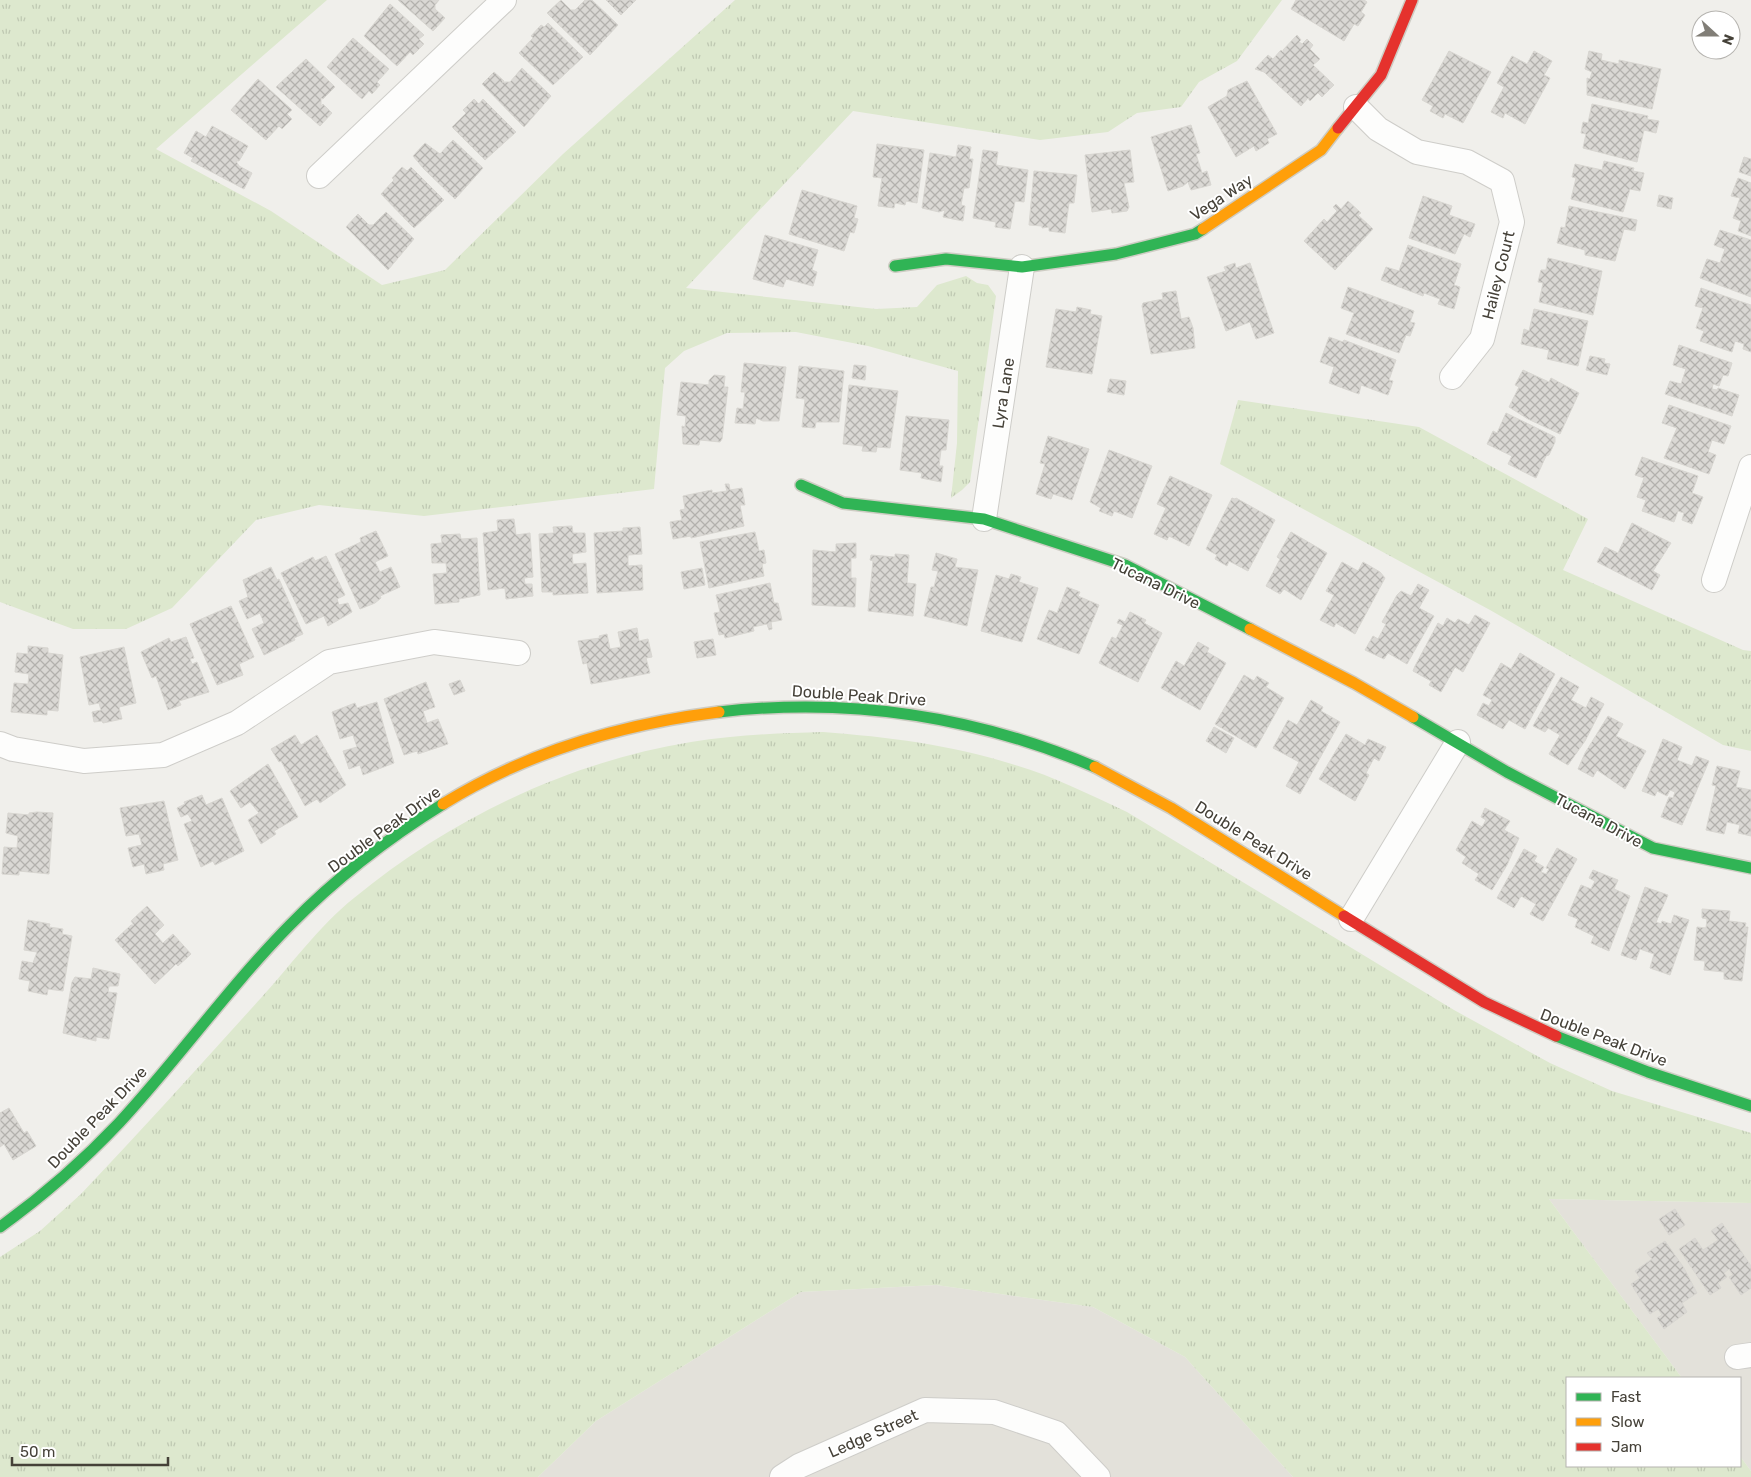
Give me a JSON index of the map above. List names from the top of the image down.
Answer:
{
  "streets": {
    "street": [
      "Vega Way",
      "Hailey Court",
      "Lyra Lane",
      "Tucana Drive",
      "Double Peak Drive",
      "Ledge Street"
    ]
  },
  "crossings": [
    ["Vega Way", "Hailey Court"],
    ["Vega Way", "Lyra Lane"],
    ["Lyra Lane", "Tucana Drive"]
  ],
  "legend": ["Fast", "Slow", "Jam"],
  "scale_bar": "50 m",
  "north": "right"
}
